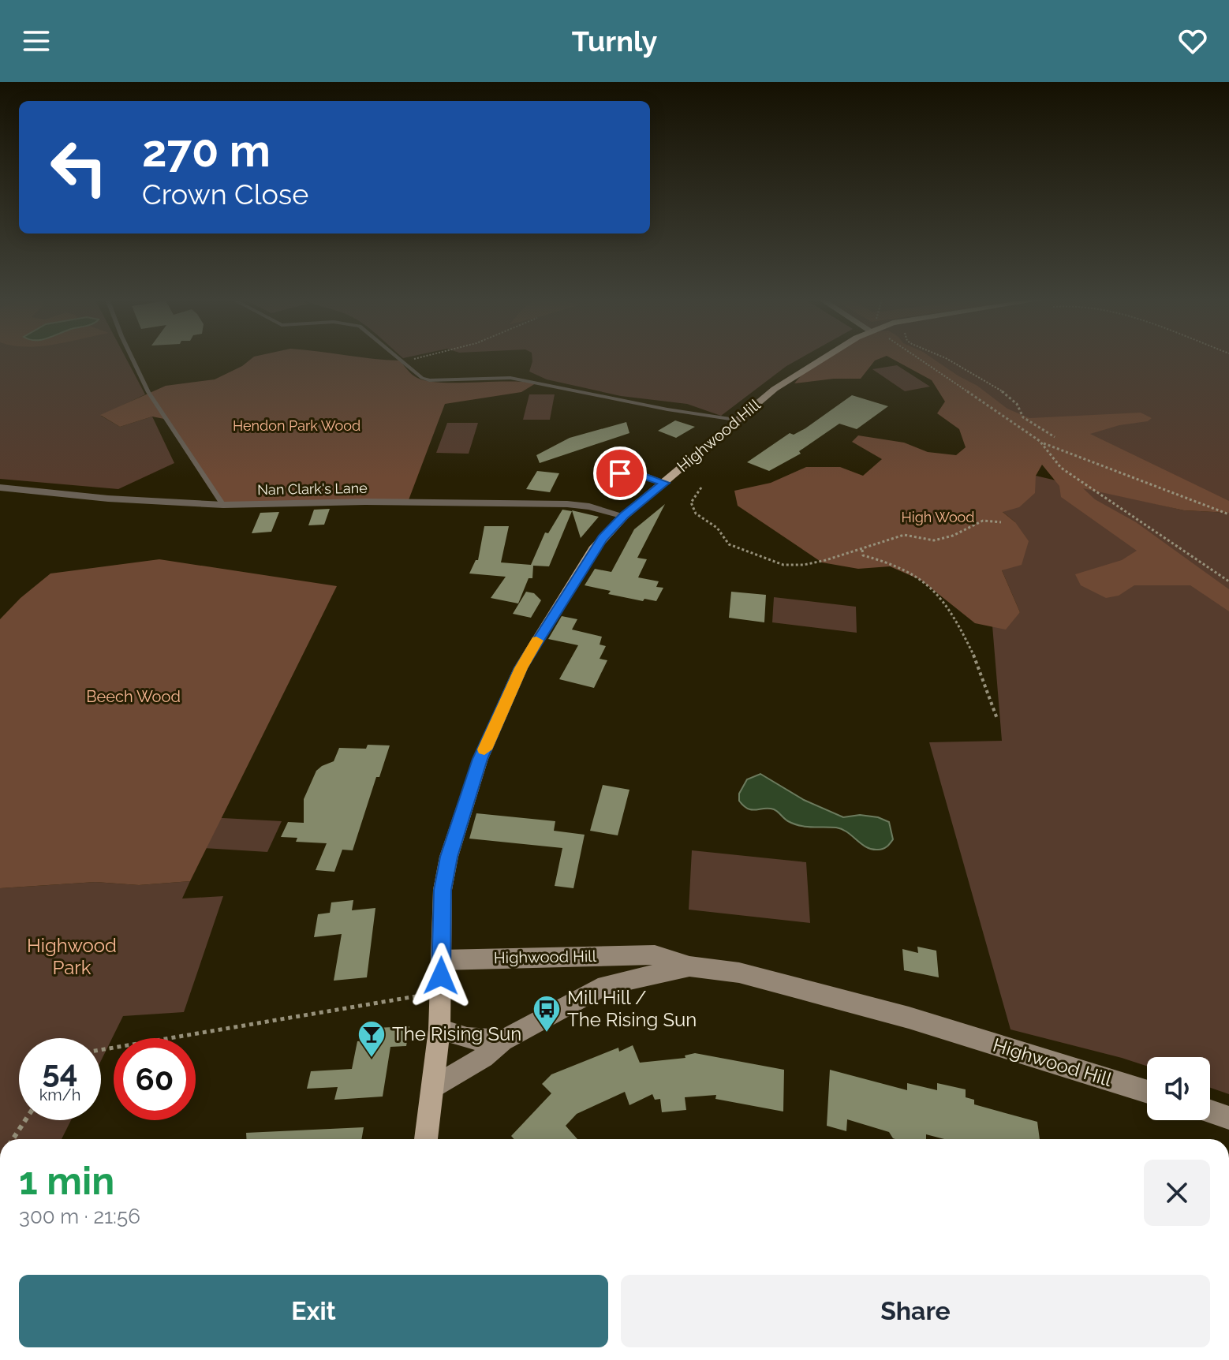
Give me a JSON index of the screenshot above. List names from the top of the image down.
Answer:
{
  "streets": {
    "main road": ["Highwood Hill"],
    "street": ["Nan Clark's Lane"]
  },
  "crossings": [
    ["Highwood Hill", "Nan Clark's Lane"]
  ],
  "parks": [
    "Hendon Park Wood",
    "High Wood",
    "Beech Wood",
    "Highwood Park"
  ],
  "places": {
    "bus stop": ["Mill Hill / The Rising Sun"],
    "bar": ["The Rising Sun"]
  },
  "page": {
    "header": "Turnly",
    "turn": ["270 m", "Crown Close"],
    "speed": "54 km/h",
    "limit": "60",
    "heading": ["1 min", "300 m · 21:56"],
    "buttons": ["Exit", "Share"]
  }
}
